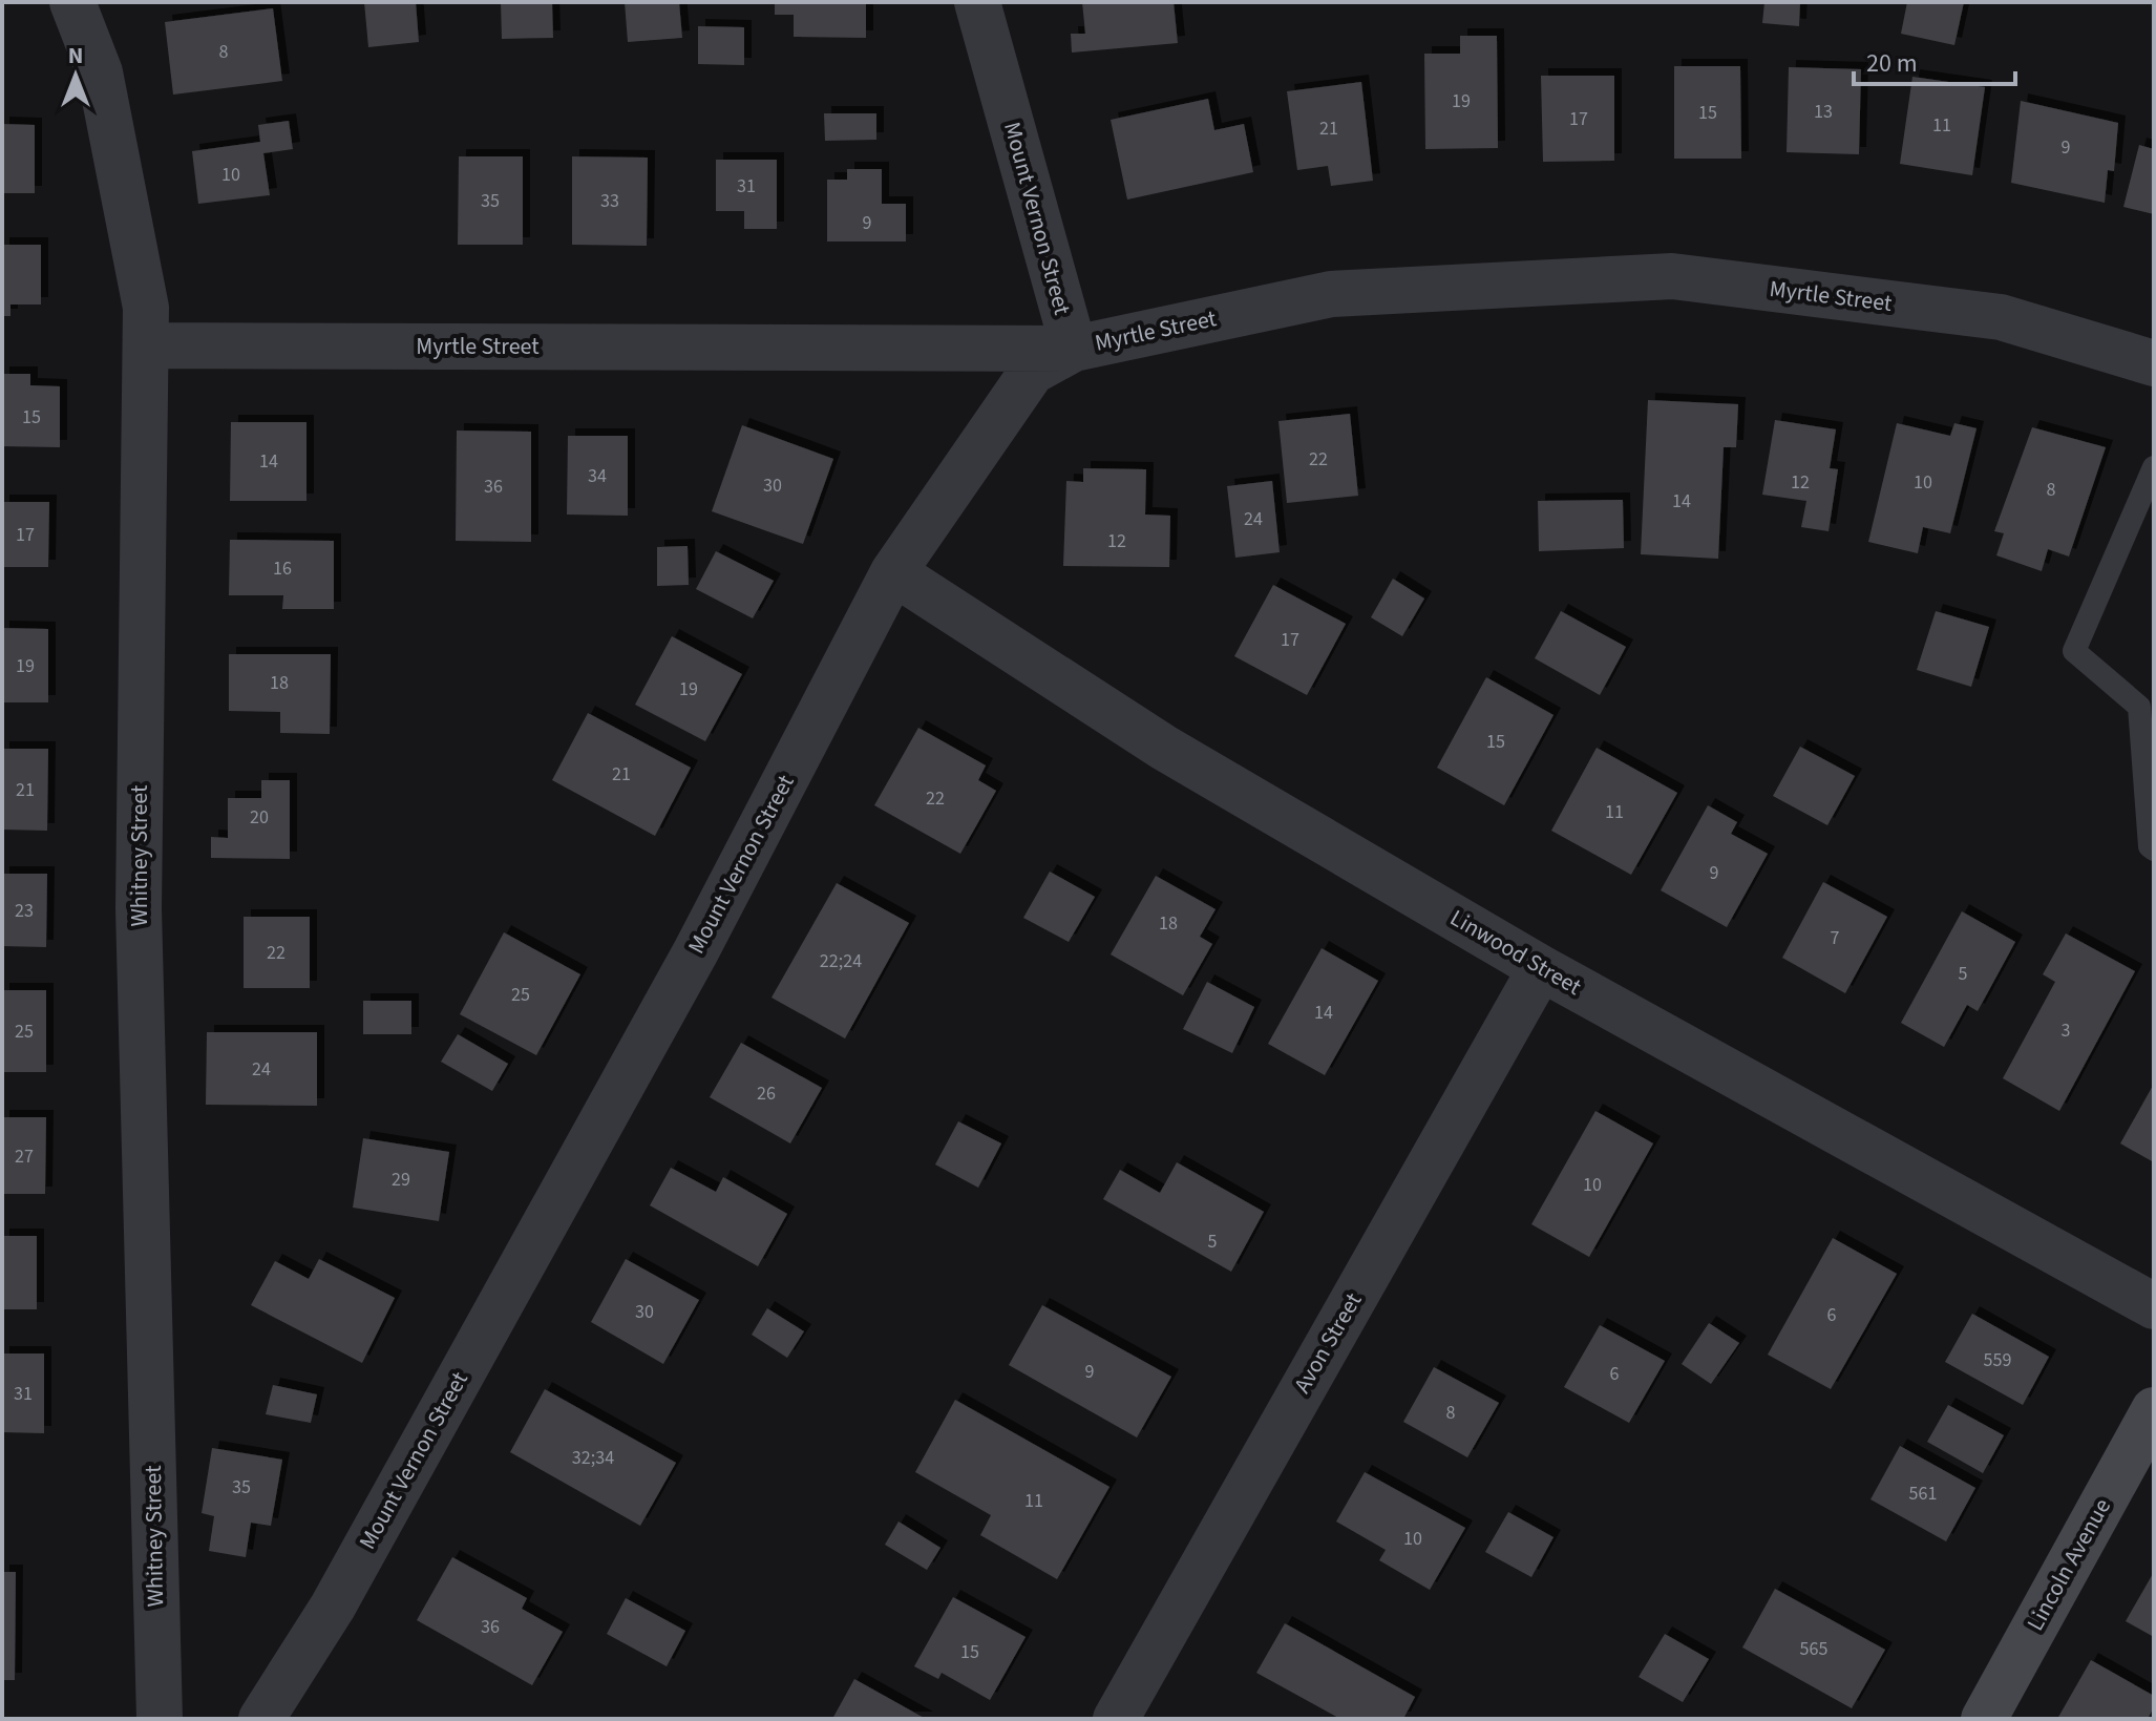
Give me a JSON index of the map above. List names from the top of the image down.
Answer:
{
  "streets": {
    "main road": ["Lincoln Avenue"],
    "street": [
      "Mount Vernon Street",
      "Myrtle Street",
      "Whitney Street",
      "Linwood Street",
      "Avon Street"
    ]
  },
  "crossings": [
    ["Mount Vernon Street", "Myrtle Street"],
    ["Mount Vernon Street", "Linwood Street"],
    ["Myrtle Street", "Whitney Street"],
    ["Linwood Street", "Avon Street"]
  ],
  "house_numbers": [
    "8",
    "19",
    "13",
    "15",
    "17",
    "11",
    "21",
    "9",
    "10",
    "31",
    "35",
    "33",
    "9",
    "15",
    "22",
    "14",
    "34",
    "12",
    "10",
    "30",
    "36",
    "8",
    "14",
    "24",
    "17",
    "12",
    "16",
    "17",
    "19",
    "18",
    "19",
    "15",
    "21",
    "21",
    "22",
    "11",
    "20",
    "9",
    "23",
    "18",
    "7",
    "22",
    "22;24",
    "5",
    "25",
    "14",
    "3",
    "25",
    "24",
    "26",
    "27",
    "29",
    "10",
    "5",
    "30",
    "6",
    "559",
    "9",
    "6",
    "31",
    "8",
    "32;34",
    "35",
    "561",
    "11",
    "10",
    "36",
    "565",
    "15"
  ],
  "scale_bar": "20 m",
  "north": "top"
}
